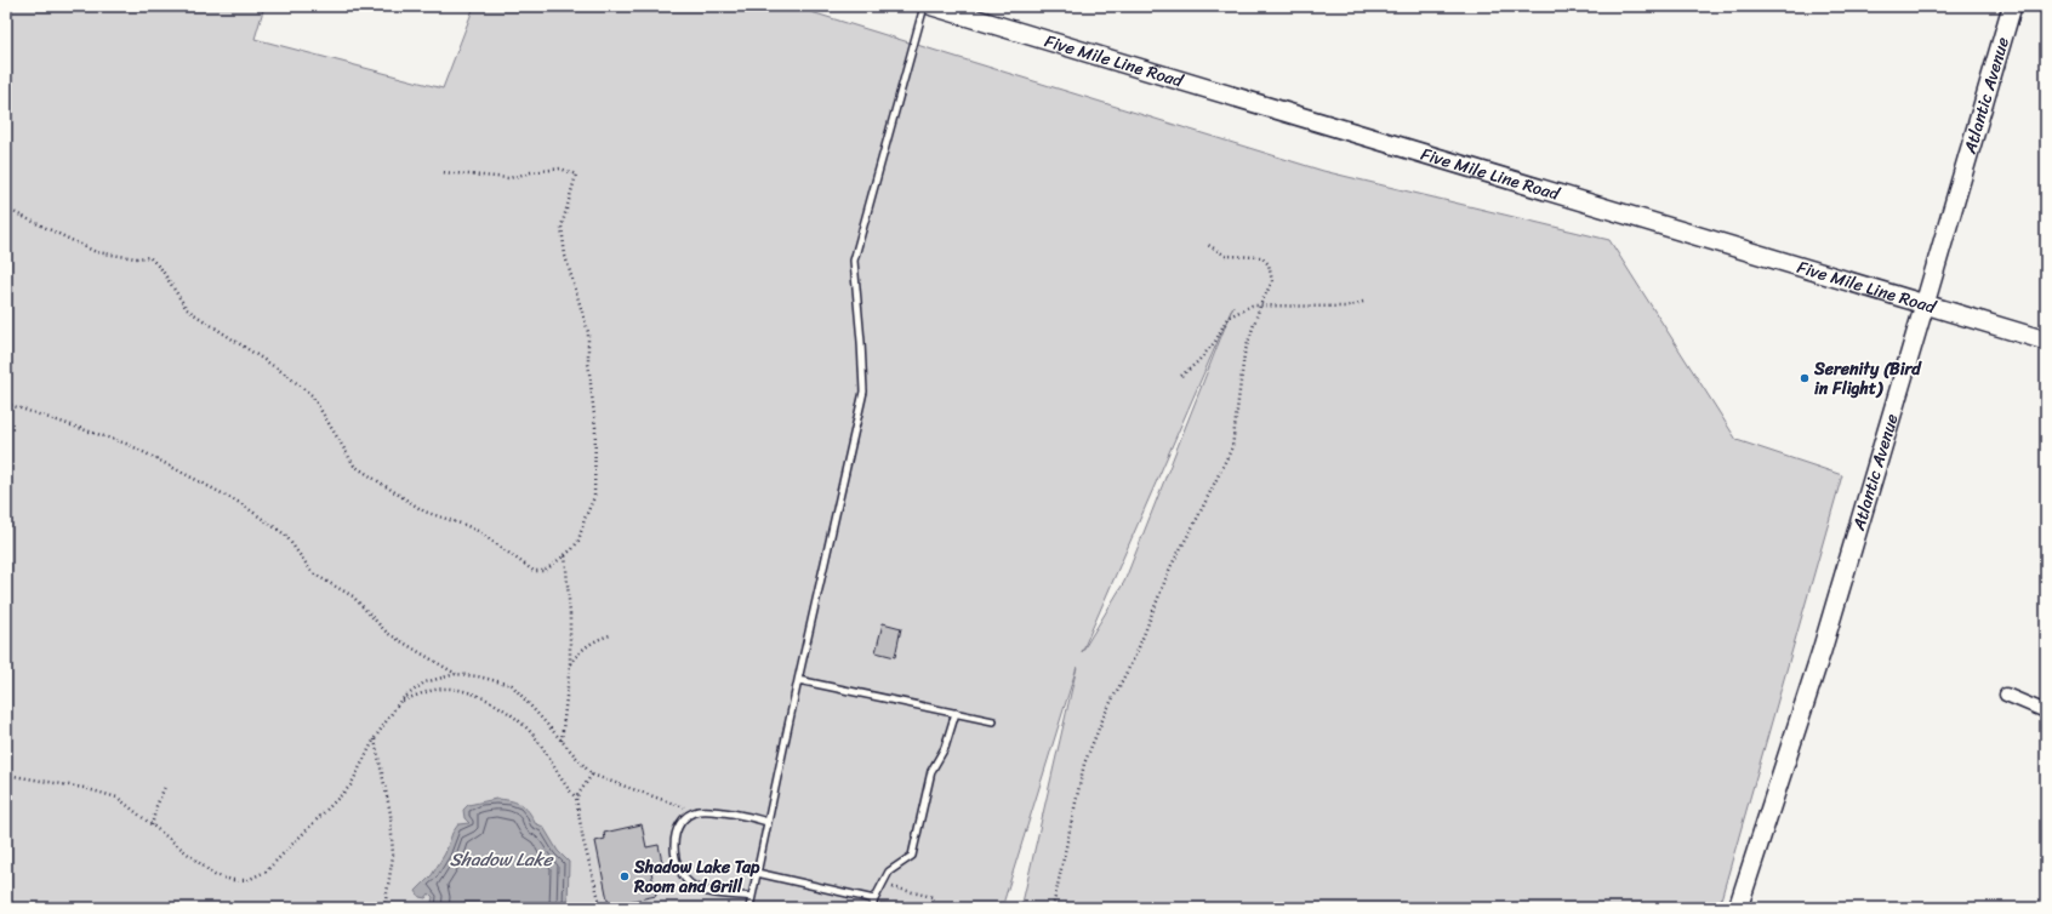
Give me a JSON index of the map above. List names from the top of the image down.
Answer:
{
  "streets": {
    "main road": ["Five Mile Line Road", "Atlantic Avenue"]
  },
  "crossings": [
    ["Five Mile Line Road", "Atlantic Avenue"]
  ],
  "water": ["Shadow Lake"],
  "places": ["Serenity (Bird in Flight)", "Shadow Lake Tap Room and Grill"]
}
